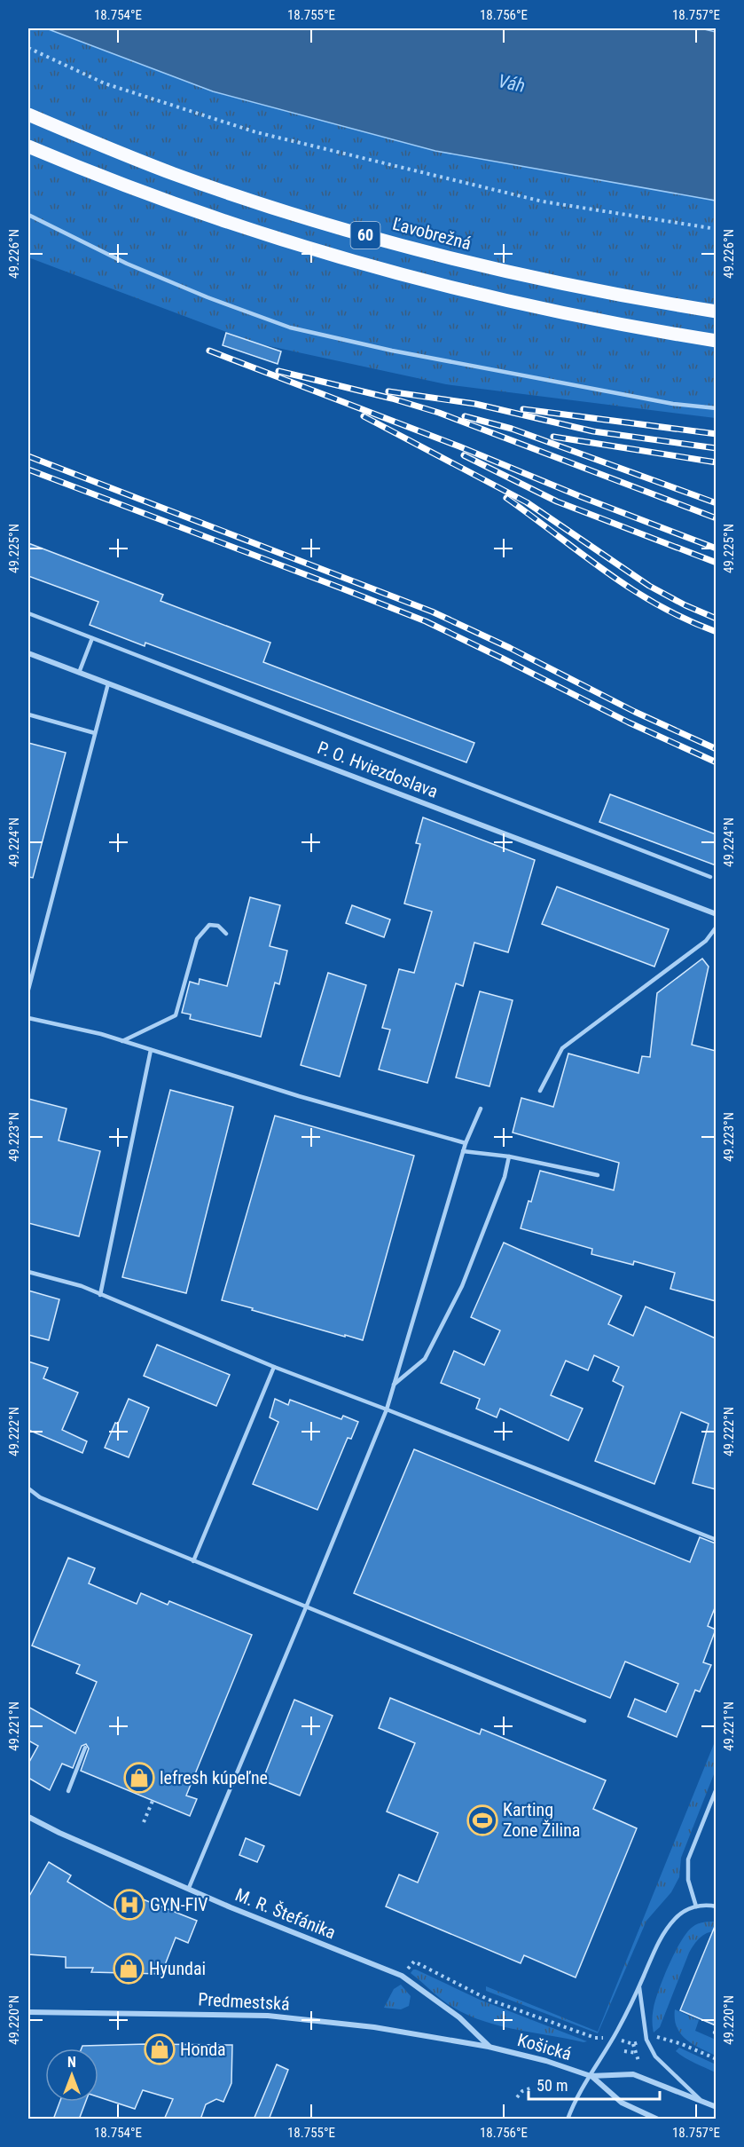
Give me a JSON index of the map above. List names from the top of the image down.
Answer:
{
  "streets": {
    "main road": ["Ľavobrežná", "60"],
    "street": [
      "P. O. Hviezdoslava",
      "M. R. Štefánika",
      "Predmestská",
      "Košická"
    ]
  },
  "crossings": [
    ["M. R. Štefánika", "Predmestská"],
    ["M. R. Štefánika", "Košická"],
    ["Predmestská", "Košická"]
  ],
  "water": ["Váh"],
  "places": {
    "shop": ["lefresh kúpeľne", "Hyundai", "Honda"],
    "sports": ["Karting Zone Žilina"],
    "hospital": ["GYN-FIV"]
  },
  "scale_bar": "50 m",
  "north": "top",
  "coordinates": [
    "18.754°E",
    "18.755°E",
    "18.756°E",
    "18.757°E",
    "49.226°N",
    "49.225°N",
    "49.224°N",
    "49.223°N",
    "49.222°N",
    "49.221°N",
    "49.220°N"
  ]
}
